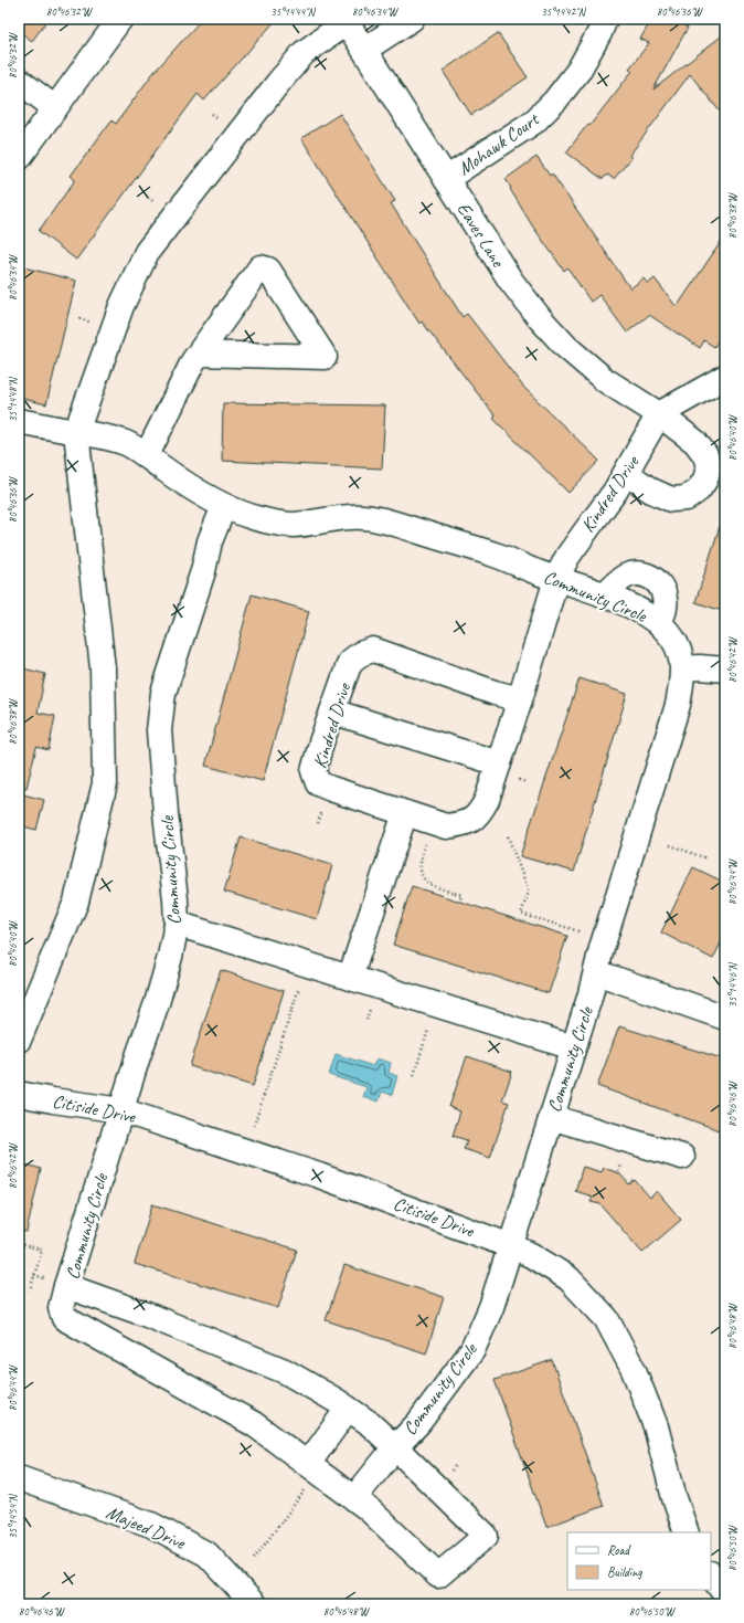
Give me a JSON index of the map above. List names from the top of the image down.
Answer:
{
  "streets": {
    "street": [
      "Mohawk Court",
      "Eaves Lane",
      "Kindred Drive",
      "Community Circle",
      "Citiside Drive",
      "Majeed Drive"
    ]
  },
  "crossings": [
    ["Mohawk Court", "Eaves Lane"],
    ["Eaves Lane", "Kindred Drive"],
    ["Kindred Drive", "Community Circle"],
    ["Community Circle", "Citiside Drive"]
  ],
  "legend": ["Road", "Building"],
  "coordinates": [
    "80°46'32\"W",
    "35°14'44\"N",
    "80°46'34\"W",
    "35°14'42\"N",
    "80°46'36\"W",
    "80°46'38\"W",
    "35°14'48\"N",
    "80°46'40\"W",
    "80°46'42\"W",
    "80°46'44\"W",
    "35°14'46\"N",
    "80°46'46\"W",
    "80°46'48\"W",
    "35°14'54\"N",
    "80°46'50\"W"
  ]
}
